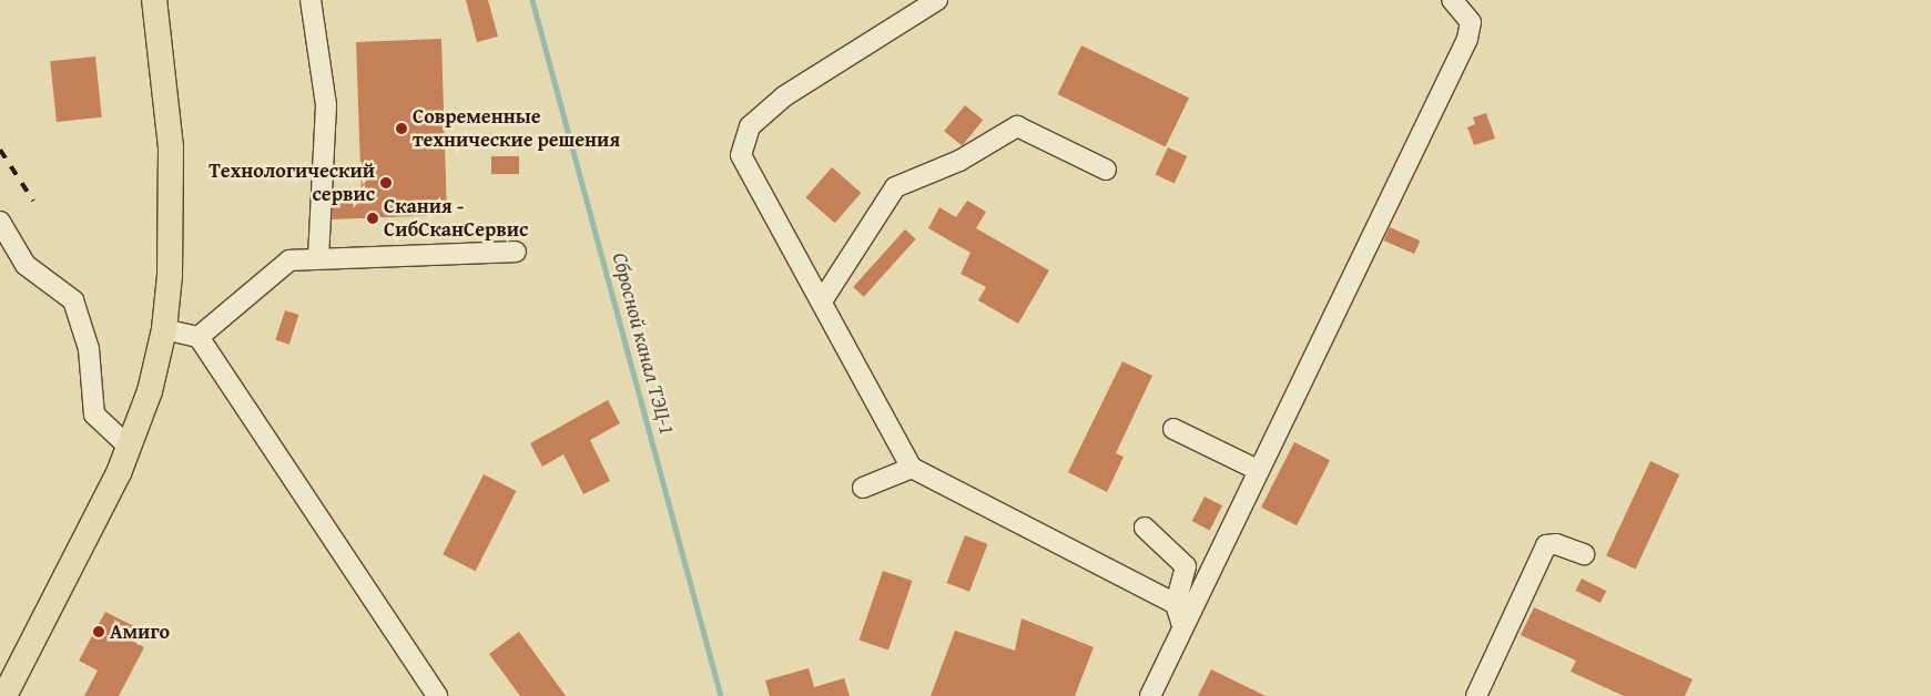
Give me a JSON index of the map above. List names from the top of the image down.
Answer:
{
  "water": ["Сбросной канал ТЭЦ-1"],
  "places": [
    "Современные технические решения",
    "Технологический сервис",
    "Скания - СибСканСервис",
    "Амиго"
  ]
}
